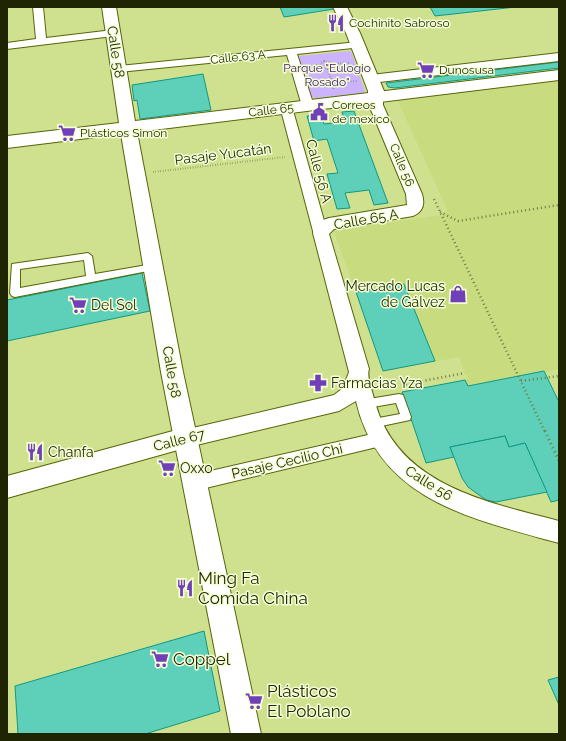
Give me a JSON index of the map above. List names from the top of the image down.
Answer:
{
  "streets": {
    "main road": [
      "Calle 58",
      "Calle 65",
      "Calle 56",
      "Calle 67"
    ],
    "street": [
      "Calle 63 A",
      "Calle 56 A",
      "Calle 65 A",
      "Pasaje Cecilio Chi"
    ],
    "path": ["Pasaje Yucatán"]
  },
  "crossings": [
    ["Calle 58", "Calle 63 A"],
    ["Calle 58", "Calle 65"],
    ["Calle 58", "Calle 67"],
    ["Calle 58", "Pasaje Cecilio Chi"],
    ["Calle 63 A", "Calle 56"],
    ["Calle 65", "Calle 56"],
    ["Pasaje Yucatán", "Calle 56 A"],
    ["Calle 56", "Calle 56 A"],
    ["Calle 56", "Calle 65 A"],
    ["Calle 56", "Calle 67"],
    ["Calle 56", "Pasaje Cecilio Chi"],
    ["Calle 56 A", "Calle 65 A"]
  ],
  "parks": ["Parque \"Eulogio Rosado\""],
  "places": {
    "restaurant": ["Cochinito Sabroso", "Chanfa", "Ming Fa Comida China"],
    "supermarket": [
      "Dunosusa",
      "Plásticos Simon",
      "Del Sol",
      "Oxxo",
      "Coppel",
      "Plásticos El Poblano"
    ],
    "public building": ["Correos de mexico"],
    "shop": ["Mercado Lucas de Gálvez"],
    "pharmacy": ["Farmacias Yza"]
  }
}
